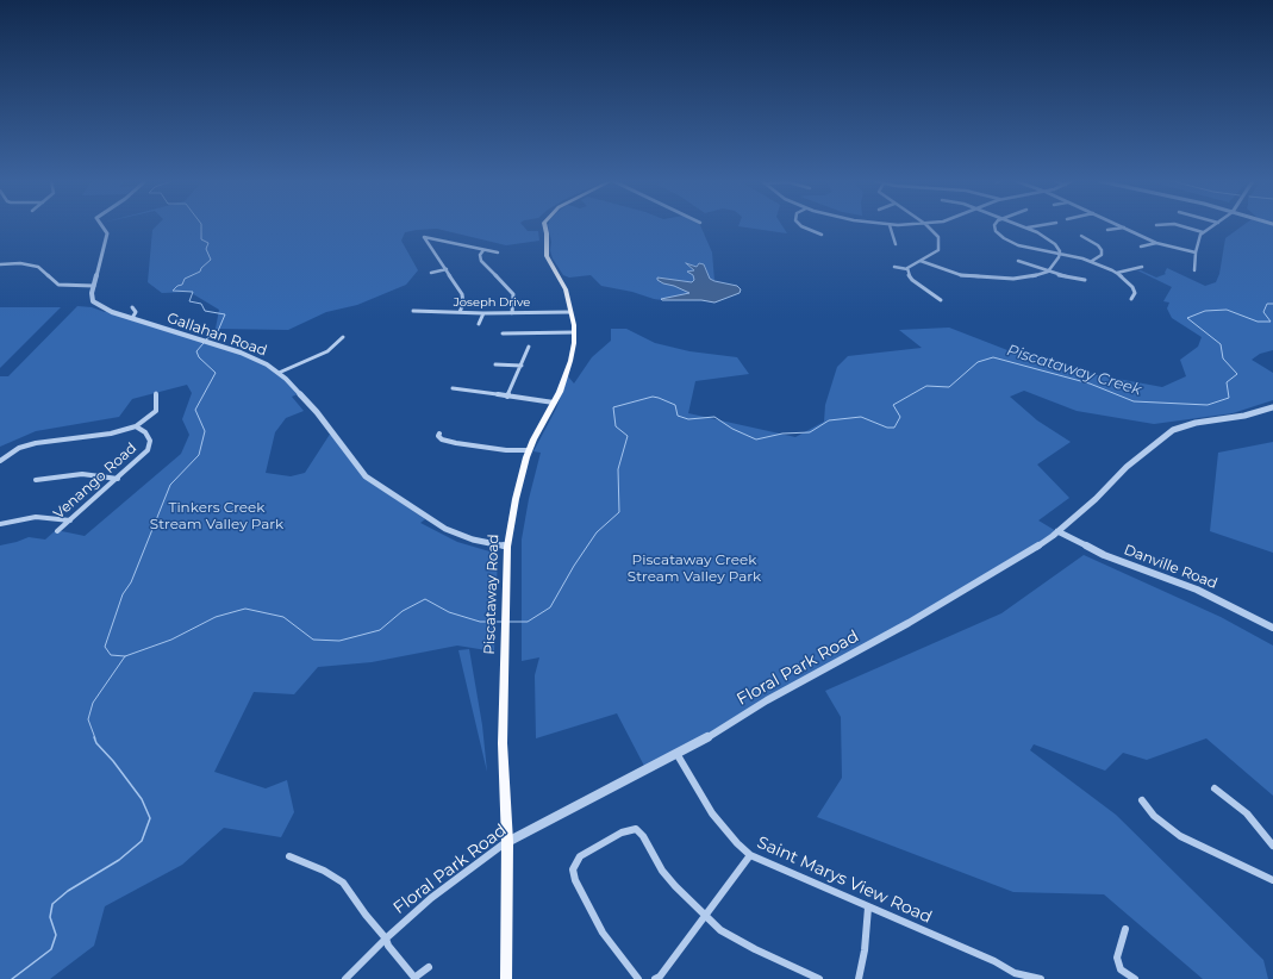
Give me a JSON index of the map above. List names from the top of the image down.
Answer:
{
  "streets": {
    "main road": ["Piscataway Road"],
    "street": [
      "Joseph Drive",
      "Gallahan Road",
      "Venango Road",
      "Danville Road",
      "Floral Park Road",
      "Saint Marys View Road"
    ]
  },
  "crossings": [
    ["Joseph Drive", "Piscataway Road"],
    ["Gallahan Road", "Piscataway Road"],
    ["Danville Road", "Floral Park Road"],
    ["Piscataway Road", "Floral Park Road"],
    ["Floral Park Road", "Saint Marys View Road"]
  ],
  "water": ["Piscataway Creek"],
  "parks": ["Tinkers Creek Stream Valley Park", "Piscataway Creek Stream Valley Park"]
}
